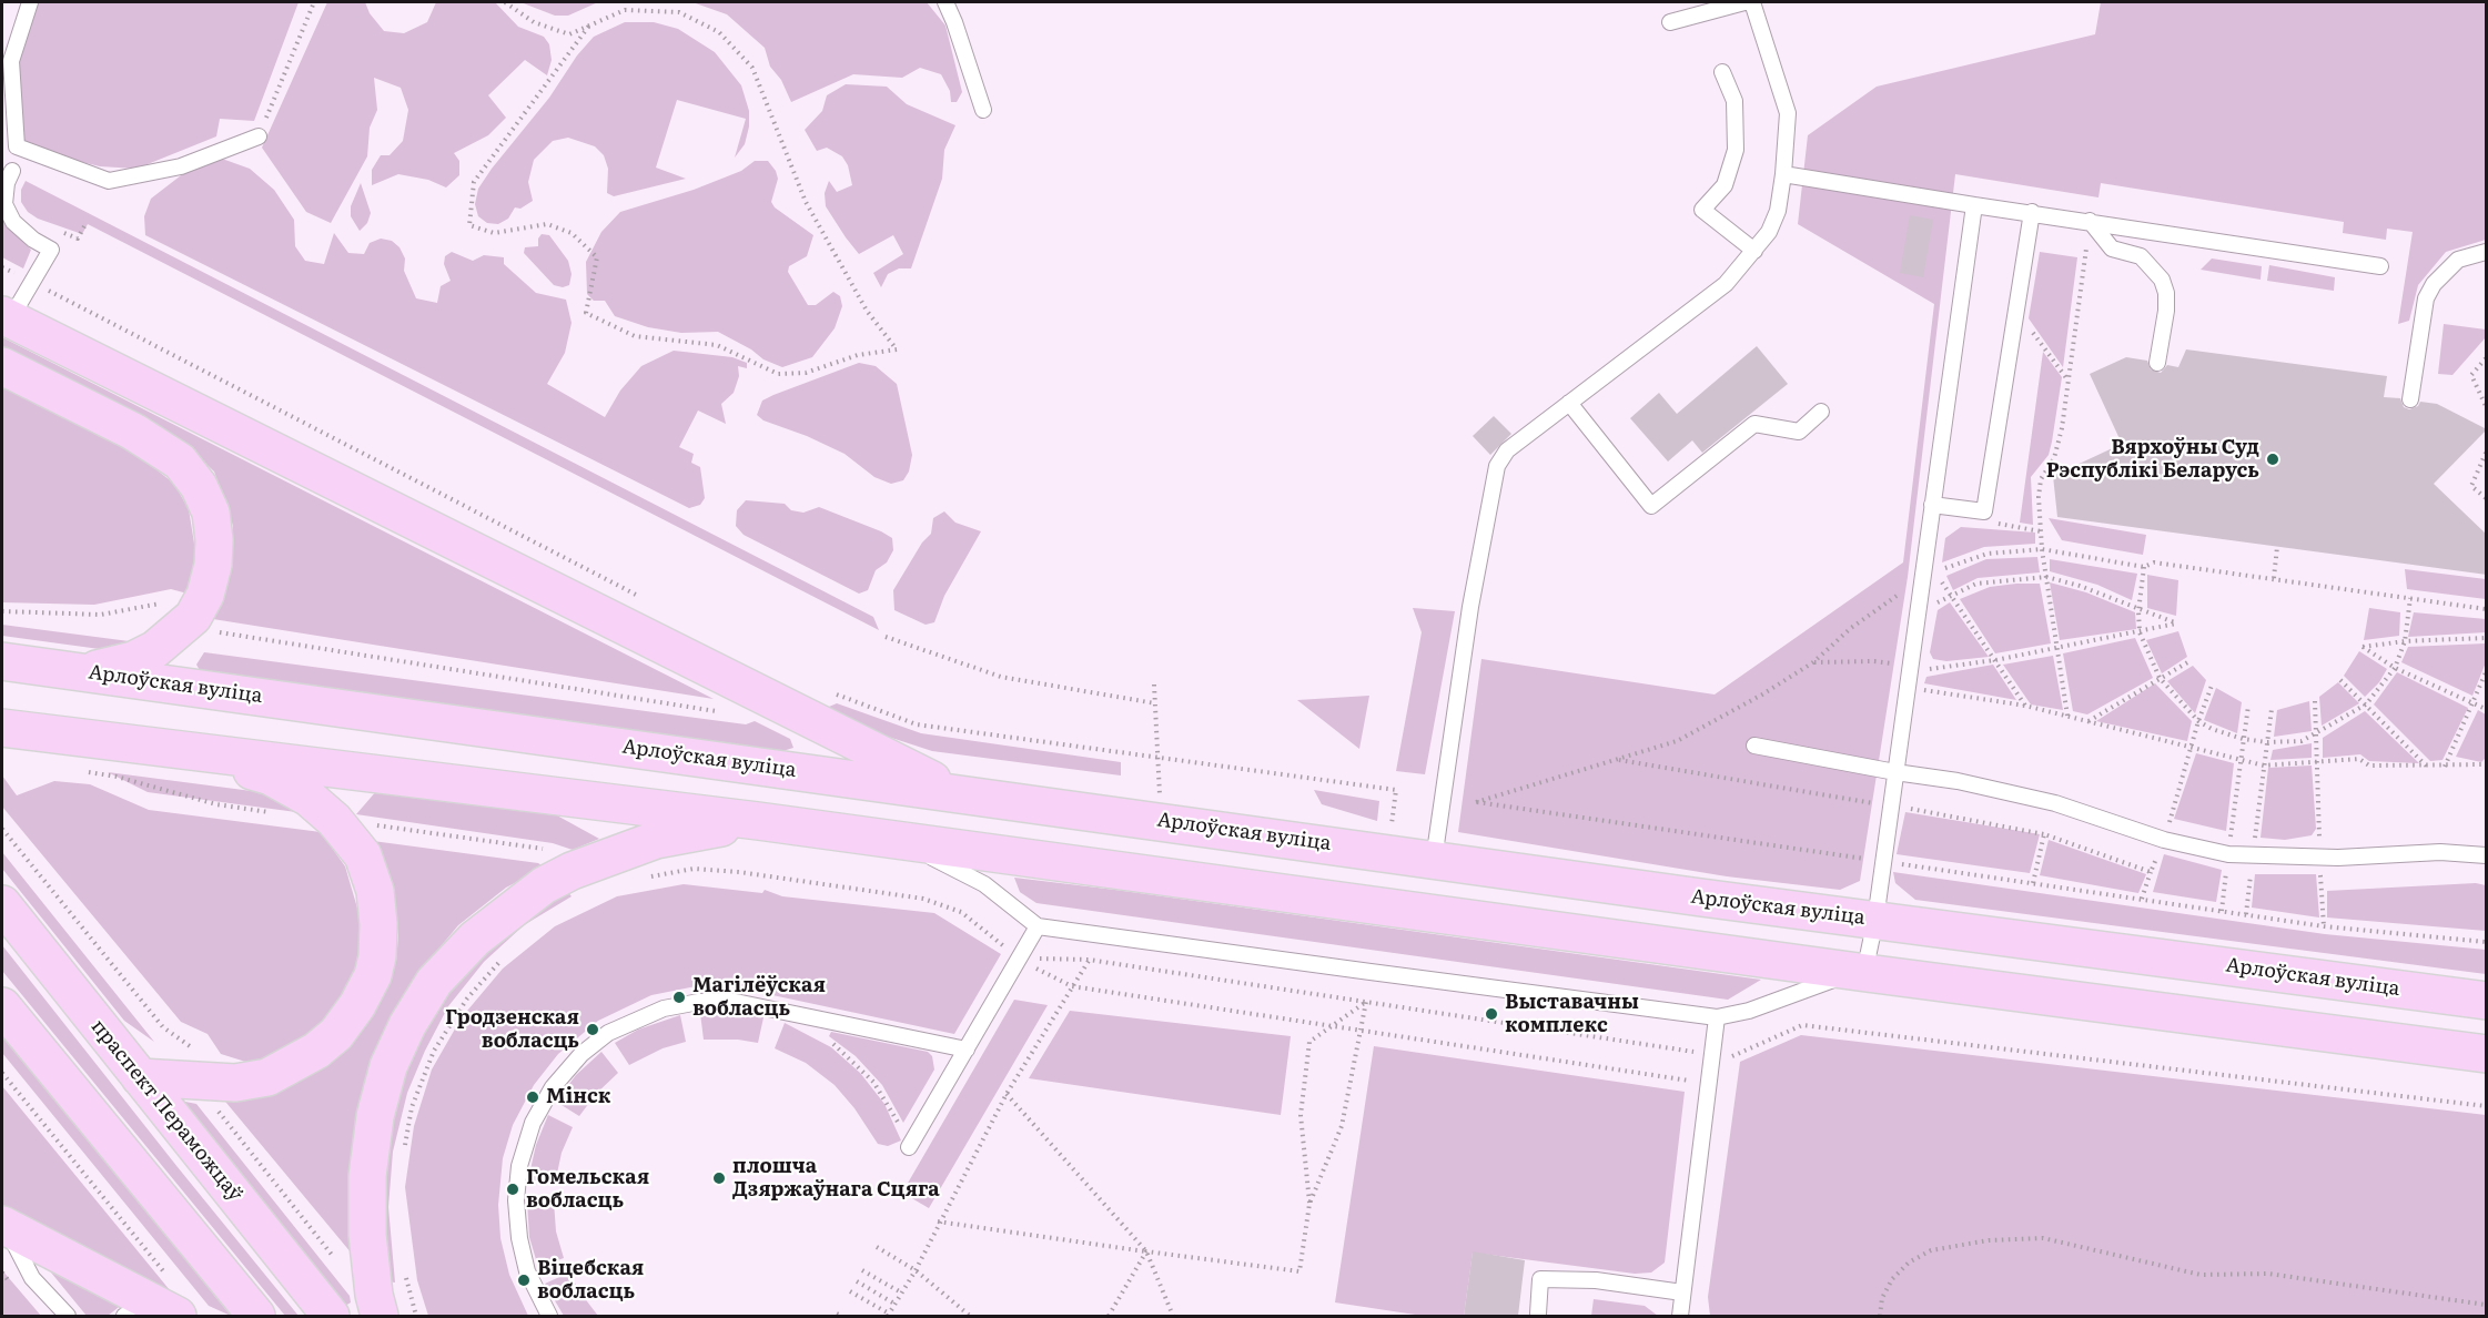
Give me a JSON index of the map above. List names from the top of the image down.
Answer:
{
  "streets": {
    "main road": ["Арлоўская вуліца", "праспект Пераможцаў"]
  },
  "places": [
    "Вярхоўны Суд Рэспублікі Беларусь",
    "Магілёўская вобласць",
    "Выставачны комплекс",
    "Гродзенская вобласць",
    "Мінск",
    "плошча Дзяржаўнага Сцяга",
    "Гомельская вобласць",
    "Віцебская вобласць"
  ]
}
